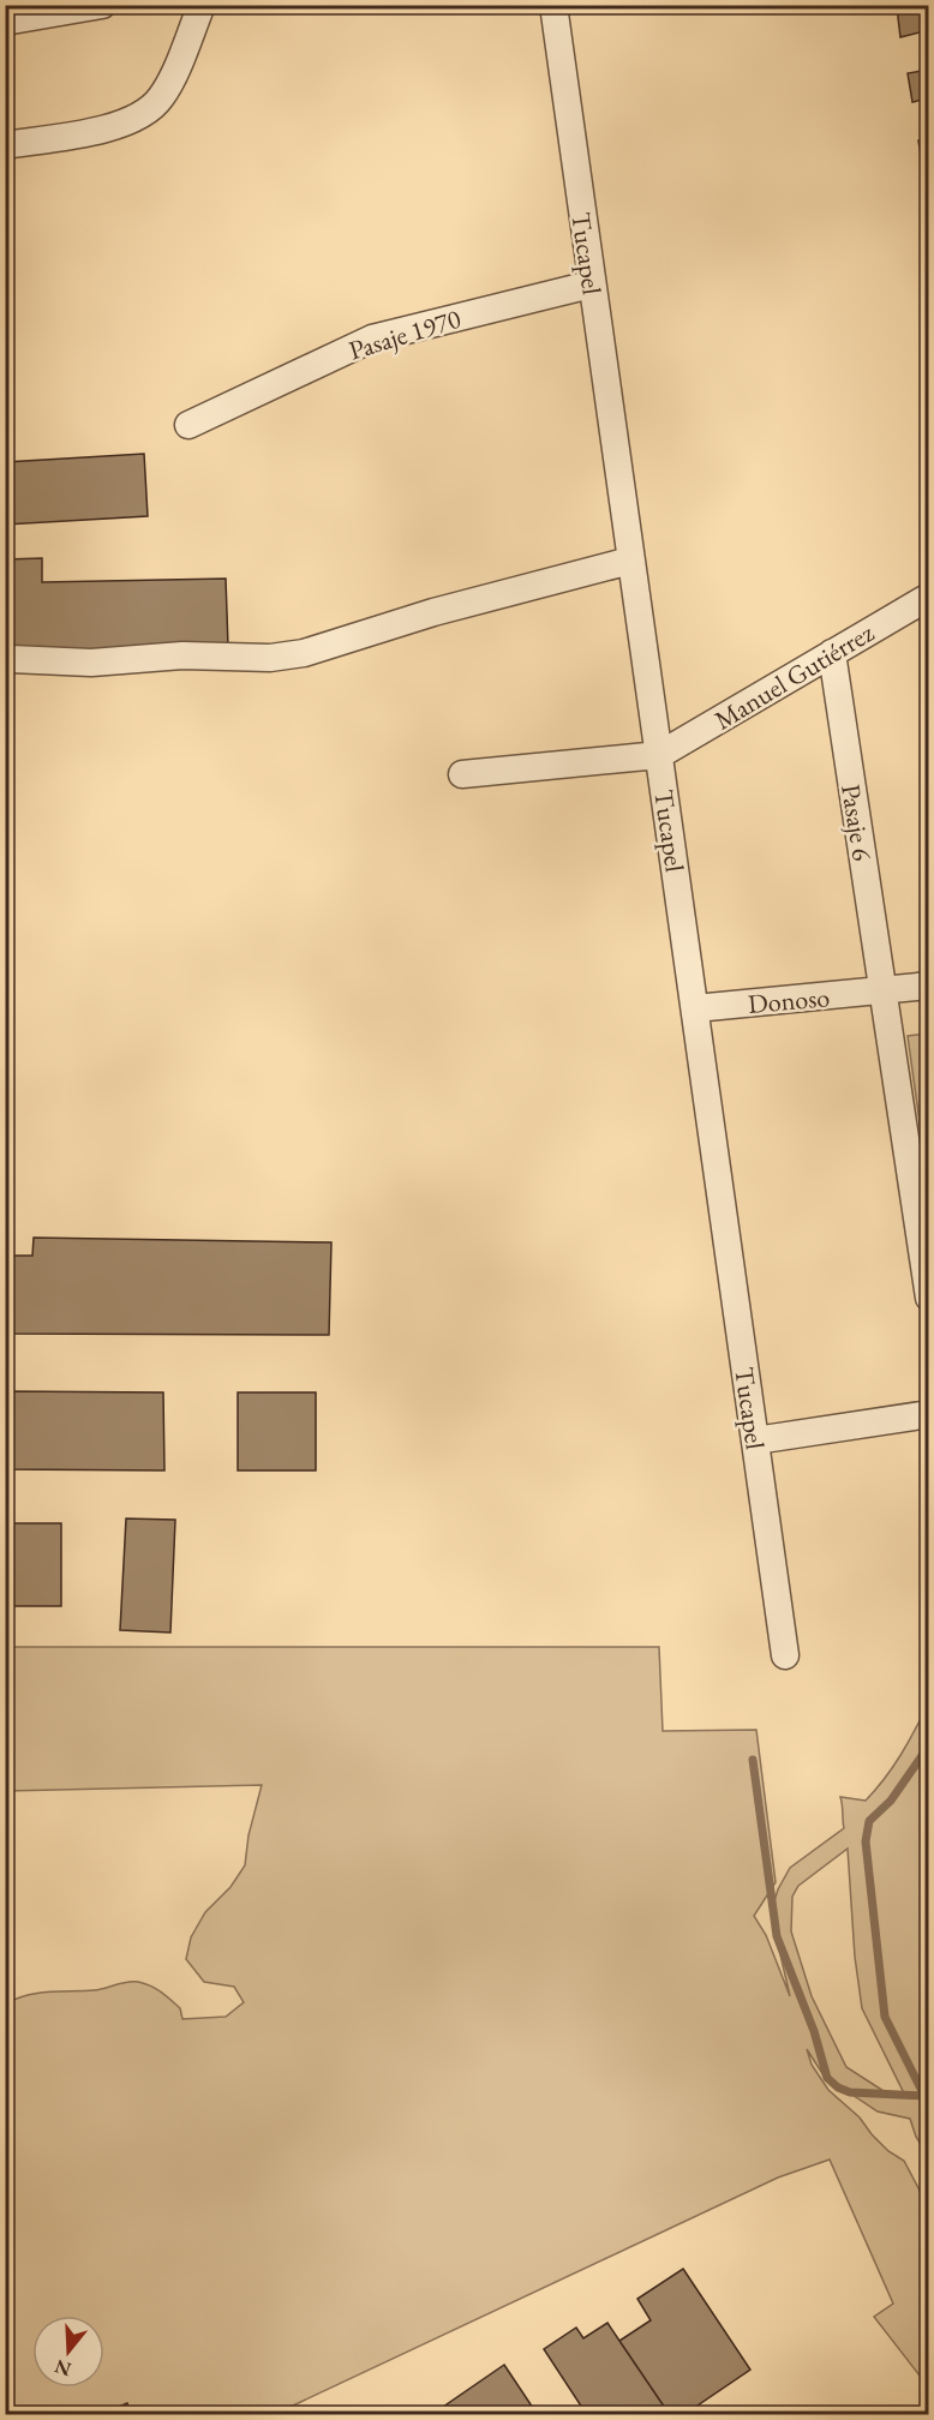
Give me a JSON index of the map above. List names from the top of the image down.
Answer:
{
  "streets": {
    "street": [
      "Tucapel",
      "Pasaje 1970",
      "Manuel Gutiérrez",
      "Pasaje 6",
      "Donoso"
    ]
  },
  "crossings": [
    ["Tucapel", "Pasaje 1970"],
    ["Tucapel", "Manuel Gutiérrez"],
    ["Tucapel", "Donoso"],
    ["Manuel Gutiérrez", "Pasaje 6"],
    ["Pasaje 6", "Donoso"]
  ],
  "north": "bottom"
}
